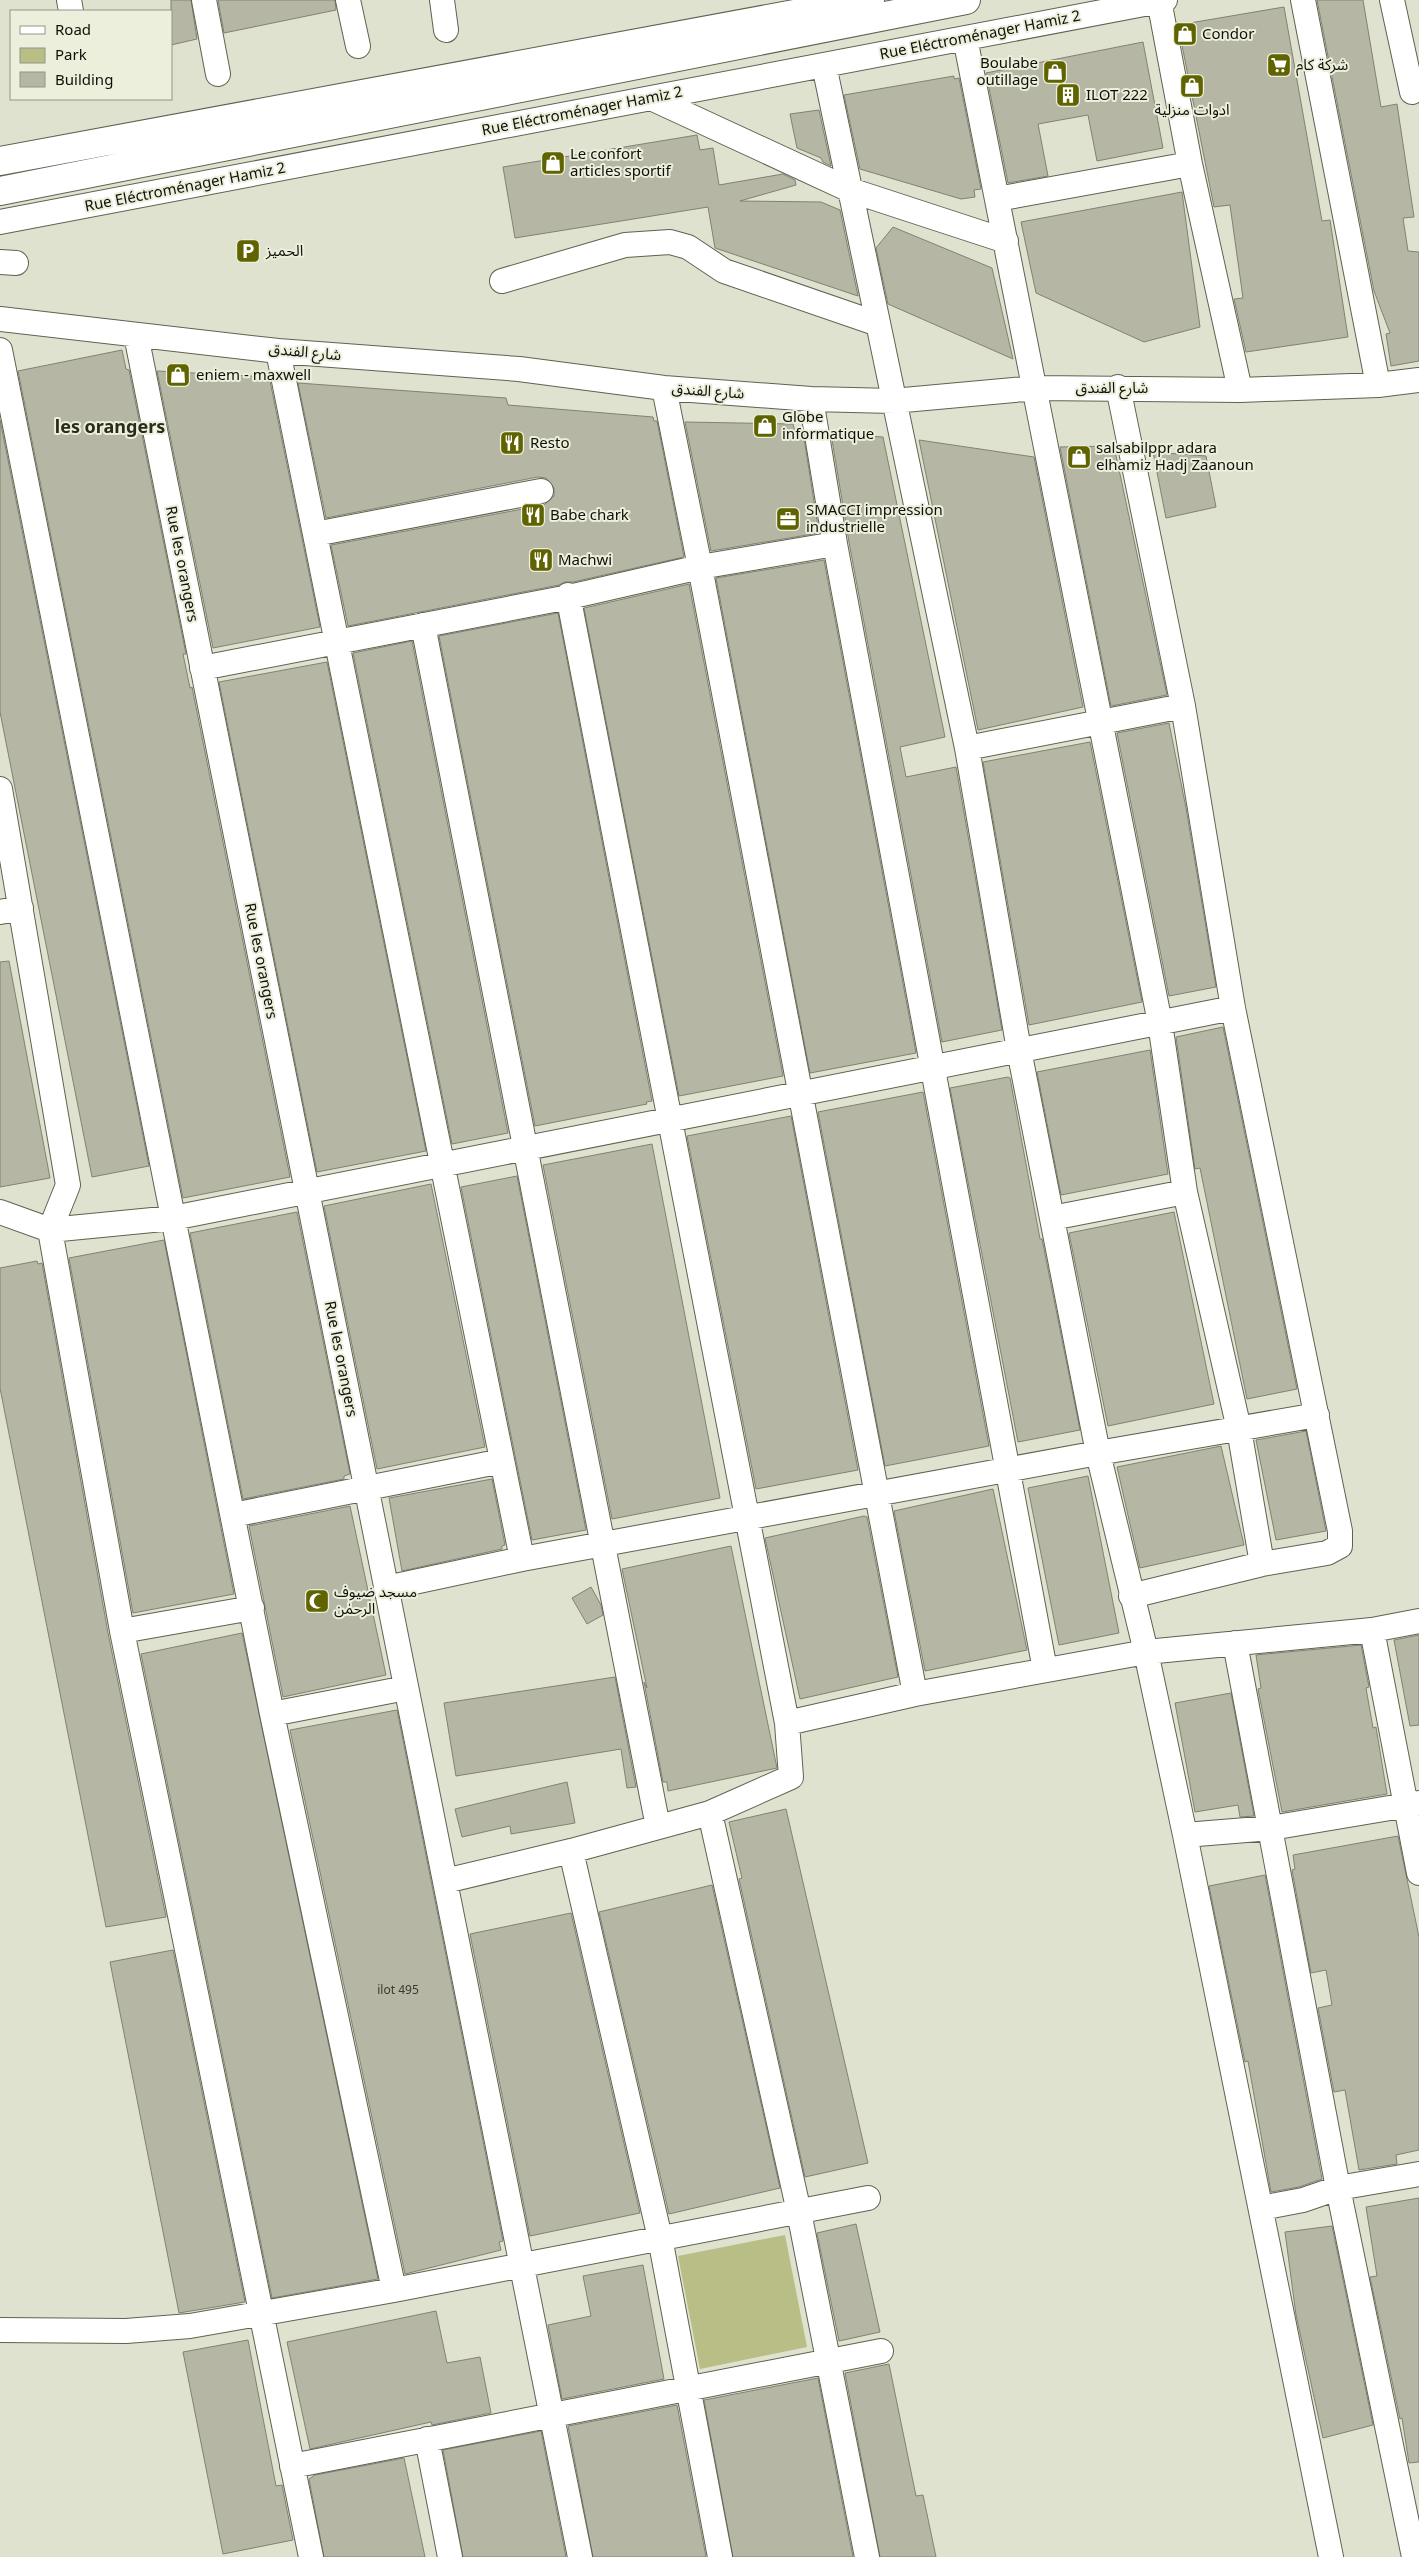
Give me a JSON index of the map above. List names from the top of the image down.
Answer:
{
  "streets": {
    "street": ["Rue Eléctroménager Hamiz 2", "شارع الفندق", "Rue les orangers"]
  },
  "crossings": [
    ["شارع الفندق", "Rue les orangers"]
  ],
  "districts": ["les orangers"],
  "places": {
    "shop": [
      "Condor",
      "Boulabe outillage",
      "ادوات منزلية",
      "Le confort articles sportif",
      "eniem - maxwell",
      "Globe informatique",
      "salsabilppr adara elhamiz Hadj Zaanoun"
    ],
    "supermarket": ["شركة كام"],
    "building": ["ILOT 222"],
    "parking": ["الحميز"],
    "restaurant": ["Resto", "Babe chark", "Machwi"],
    "office": ["SMACCI impression industrielle"],
    "mosque": ["مسجد ضيوف الرحمٰن"]
  },
  "house_numbers": ["ilot 495"],
  "legend": ["Road", "Park", "Building"]
}
